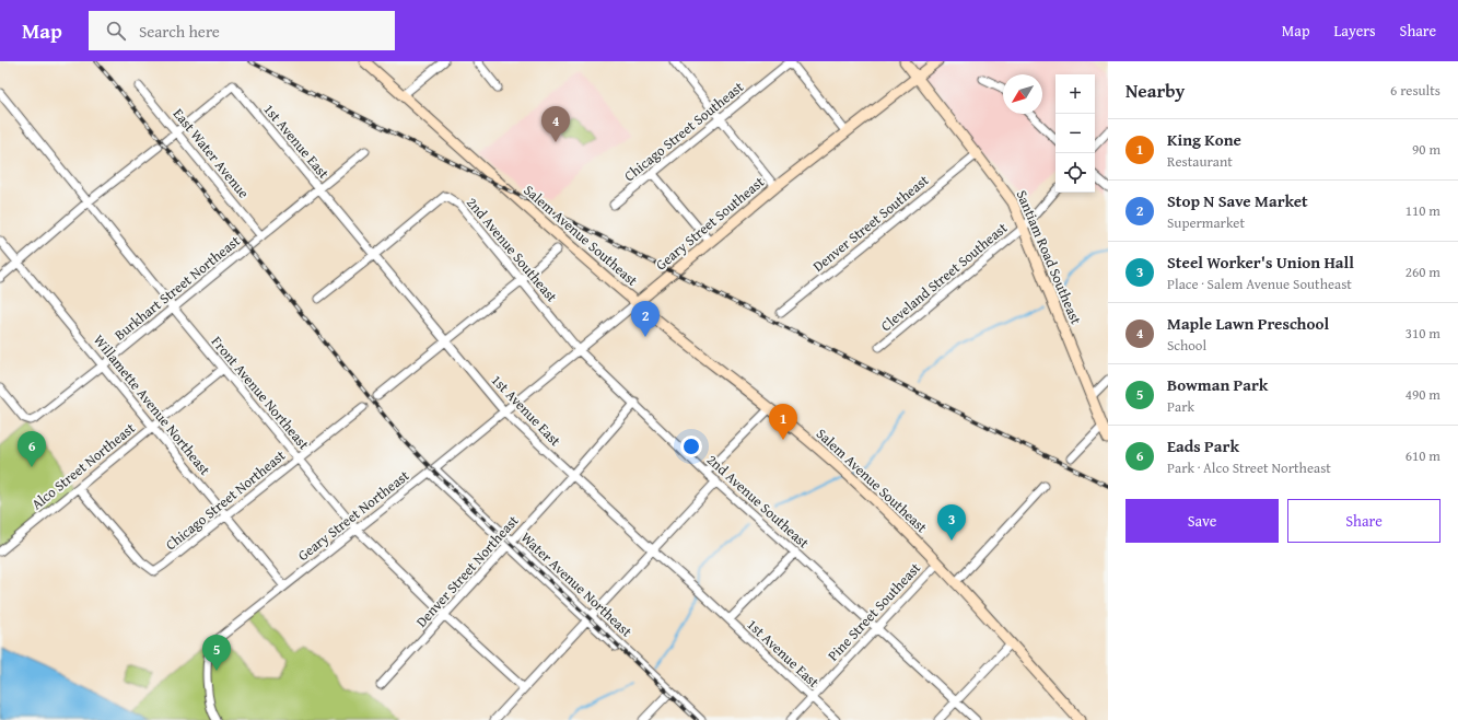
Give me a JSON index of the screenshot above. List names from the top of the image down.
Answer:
{
  "streets": {
    "main road": ["Geary Street Southeast", "Salem Avenue Southeast", "Santiam Road Southeast"],
    "street": [
      "Chicago Street Southeast",
      "1st Avenue East",
      "East Water Avenue",
      "Denver Street Southeast",
      "2nd Avenue Southeast",
      "Cleveland Street Southeast",
      "Burkhart Street Northeast",
      "Front Avenue Northeast",
      "Willamette Avenue Northeast",
      "Alco Street Northeast",
      "Chicago Street Northeast",
      "Geary Street Northeast",
      "Denver Street Northeast",
      "Water Avenue Northeast",
      "Pine Street Southeast"
    ]
  },
  "crossings": [
    ["1st Avenue East", "East Water Avenue"],
    ["1st Avenue East", "Geary Street Southeast"],
    ["1st Avenue East", "2nd Avenue Southeast"],
    ["1st Avenue East", "Burkhart Street Northeast"],
    ["1st Avenue East", "Geary Street Northeast"],
    ["1st Avenue East", "Denver Street Northeast"],
    ["1st Avenue East", "Pine Street Southeast"],
    ["East Water Avenue", "Burkhart Street Northeast"],
    ["Geary Street Southeast", "Salem Avenue Southeast"],
    ["Geary Street Southeast", "2nd Avenue Southeast"],
    ["Geary Street Southeast", "Santiam Road Southeast"],
    ["Geary Street Southeast", "Geary Street Northeast"],
    ["Denver Street Southeast", "Santiam Road Southeast"],
    ["Salem Avenue Southeast", "Pine Street Southeast"],
    ["2nd Avenue Southeast", "Pine Street Southeast"],
    ["Santiam Road Southeast", "Cleveland Street Southeast"],
    ["Burkhart Street Northeast", "Front Avenue Northeast"],
    ["Burkhart Street Northeast", "Willamette Avenue Northeast"],
    ["Front Avenue Northeast", "Alco Street Northeast"],
    ["Front Avenue Northeast", "Chicago Street Northeast"],
    ["Front Avenue Northeast", "Geary Street Northeast"],
    ["Front Avenue Northeast", "Denver Street Northeast"],
    ["Willamette Avenue Northeast", "Alco Street Northeast"],
    ["Willamette Avenue Northeast", "Chicago Street Northeast"],
    ["Willamette Avenue Northeast", "Geary Street Northeast"],
    ["Alco Street Northeast", "Chicago Street Northeast"],
    ["Geary Street Northeast", "Water Avenue Northeast"],
    ["Denver Street Northeast", "Water Avenue Northeast"]
  ],
  "north": "bottom left",
  "page": {
    "header": "Map",
    "search": "Search here",
    "nav": ["Map", "Layers", "Share"],
    "heading": ["Nearby", "6 results"],
    "map_buttons": ["+", "−"],
    "pins": [
      "4",
      "2",
      "1",
      "6",
      "3",
      "5"
    ],
    "list": [
      {
        "mark": "1",
        "name": "King Kone",
        "note": "Restaurant",
        "value": "90 m"
      },
      {
        "mark": "2",
        "name": "Stop N Save Market",
        "note": "Supermarket",
        "value": "110 m"
      },
      {
        "mark": "3",
        "name": "Steel Worker's Union Hall",
        "note": "Place · Salem Avenue Southeast",
        "value": "260 m"
      },
      {
        "mark": "4",
        "name": "Maple Lawn Preschool",
        "note": "School",
        "value": "310 m"
      },
      {
        "mark": "5",
        "name": "Bowman Park",
        "note": "Park",
        "value": "490 m"
      },
      {
        "mark": "6",
        "name": "Eads Park",
        "note": "Park · Alco Street Northeast",
        "value": "610 m"
      }
    ],
    "buttons": ["Save", "Share"]
  }
}
